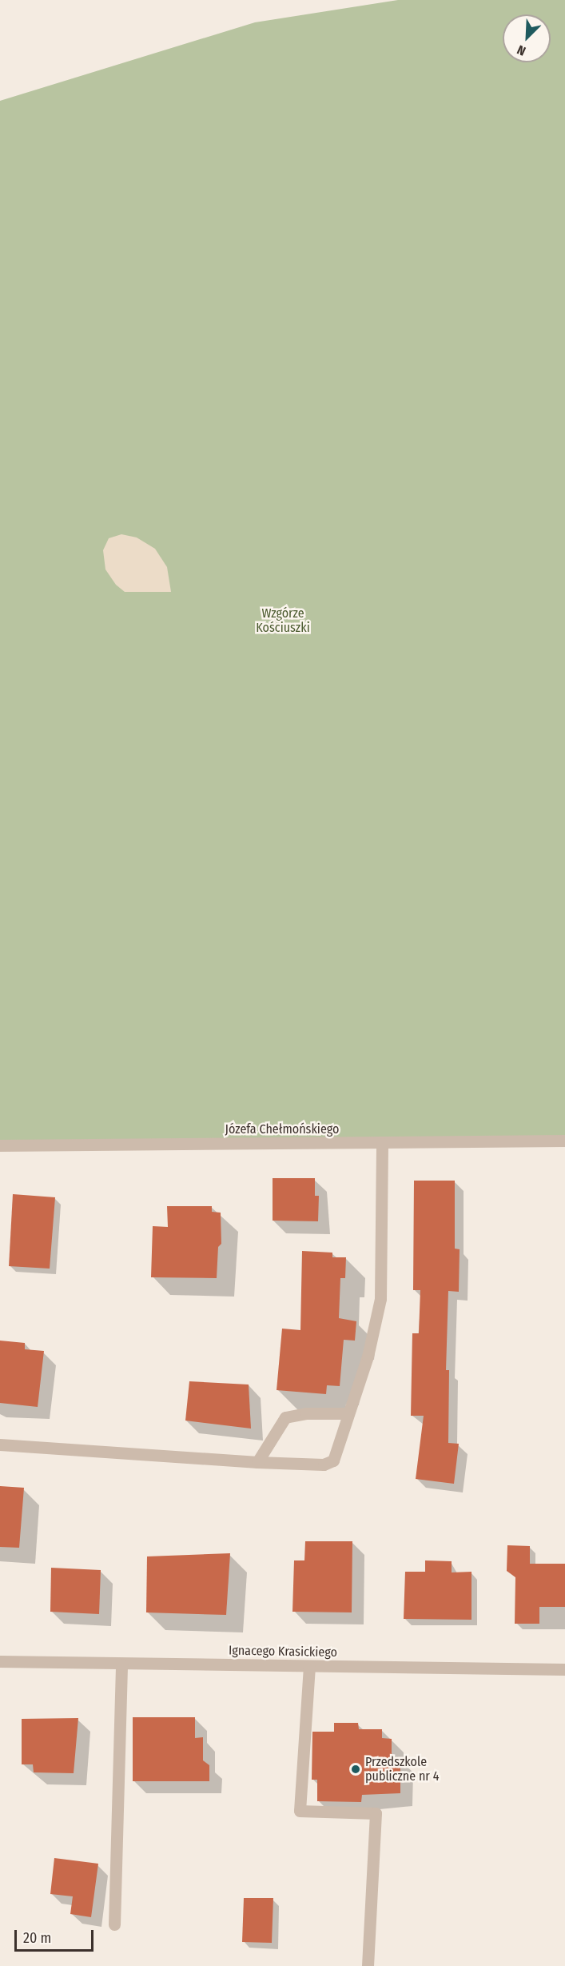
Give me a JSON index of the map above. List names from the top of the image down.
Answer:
{
  "streets": {
    "street": ["Józefa Chełmońskiego", "Ignacego Krasickiego"]
  },
  "parks": ["Wzgórze Kościuszki"],
  "places": ["Przedszkole publiczne nr 4"],
  "scale_bar": "20 m",
  "north": "bottom left"
}
